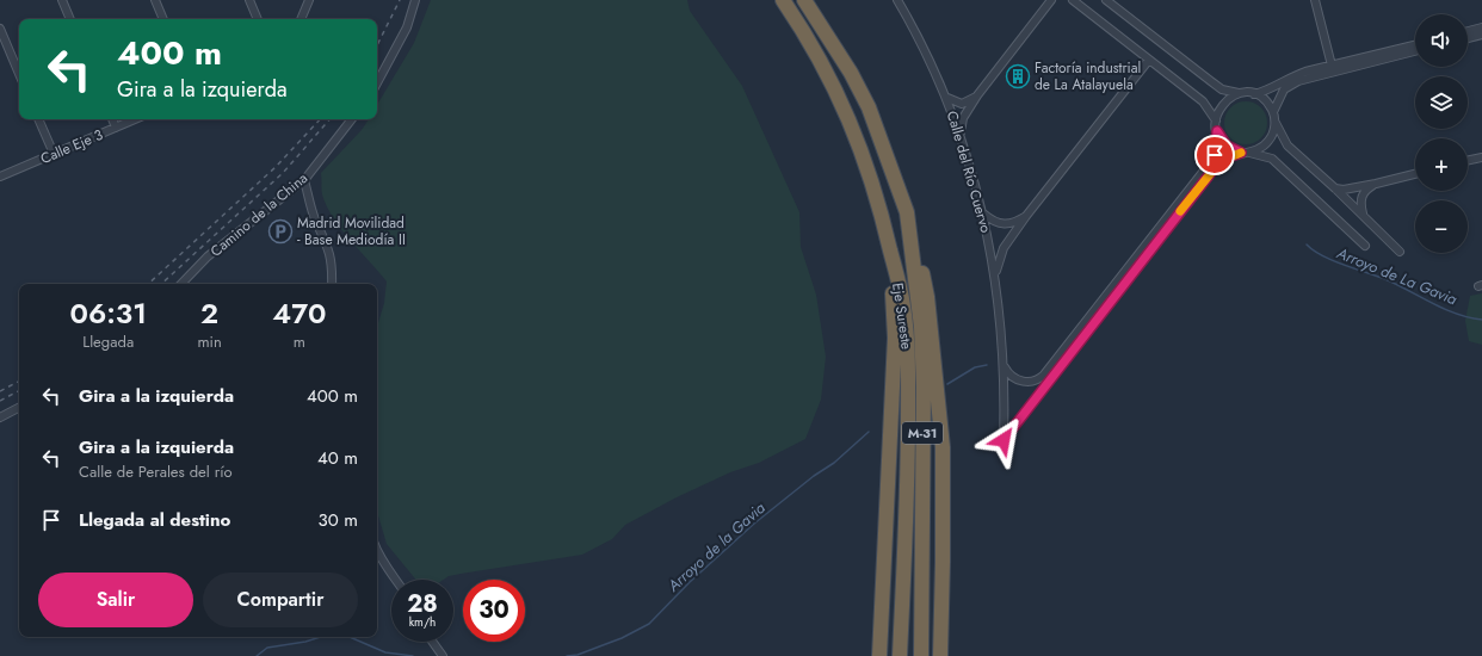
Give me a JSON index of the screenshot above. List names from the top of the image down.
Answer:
{
  "streets": {
    "highway": ["Eje Sureste", "M-31"],
    "street": ["Calle Eje 3", "Calle del Río Cuervo", "Camino de la China"]
  },
  "water": ["Arroyo de La Gavia", "Arroyo de la Gavia"],
  "places": {
    "building": ["Factoría industrial de La Atalayuela"],
    "parking": ["Madrid Movilidad - Base Mediodía II"]
  },
  "page": {
    "map_buttons": ["+", "−"],
    "turn": ["400 m", "Gira a la izquierda"],
    "eta": [
      "06:31",
      "Llegada",
      "2",
      "min",
      "470",
      "m"
    ],
    "list": [
      {
        "name": "Gira a la izquierda",
        "value": "400 m"
      },
      {
        "name": "Gira a la izquierda",
        "note": "Calle de Perales del río",
        "value": "40 m"
      },
      {
        "name": "Llegada al destino",
        "value": "30 m"
      }
    ],
    "buttons": ["Salir", "Compartir"],
    "speed": "28 km/h",
    "limit": "30"
  }
}
